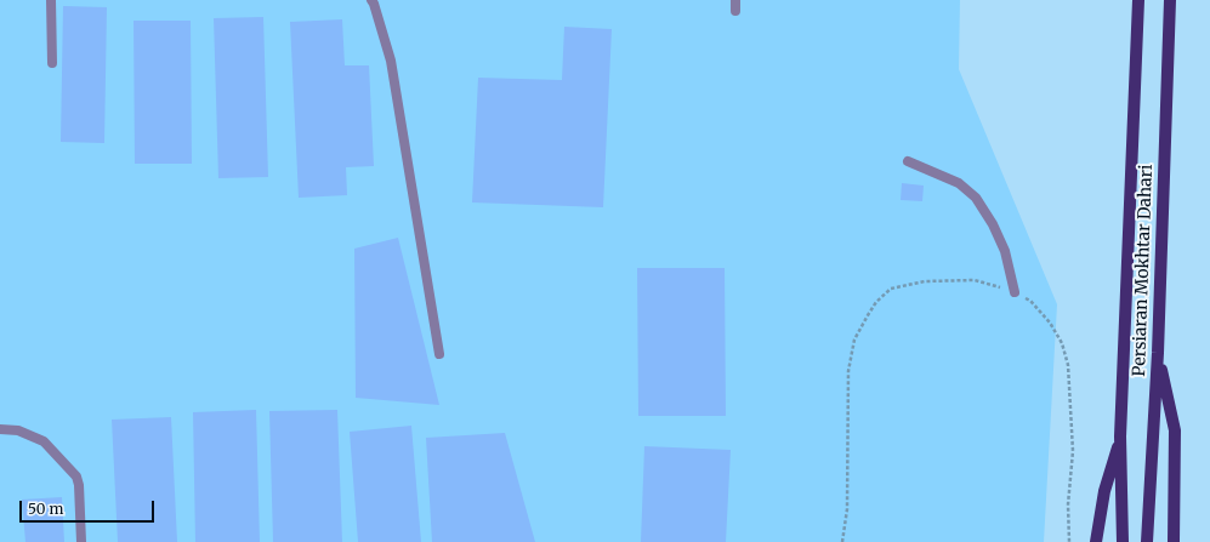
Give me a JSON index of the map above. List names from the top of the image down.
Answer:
{
  "streets": {
    "main road": ["Persiaran Mokhtar Dahari"]
  },
  "scale_bar": "50 m"
}
